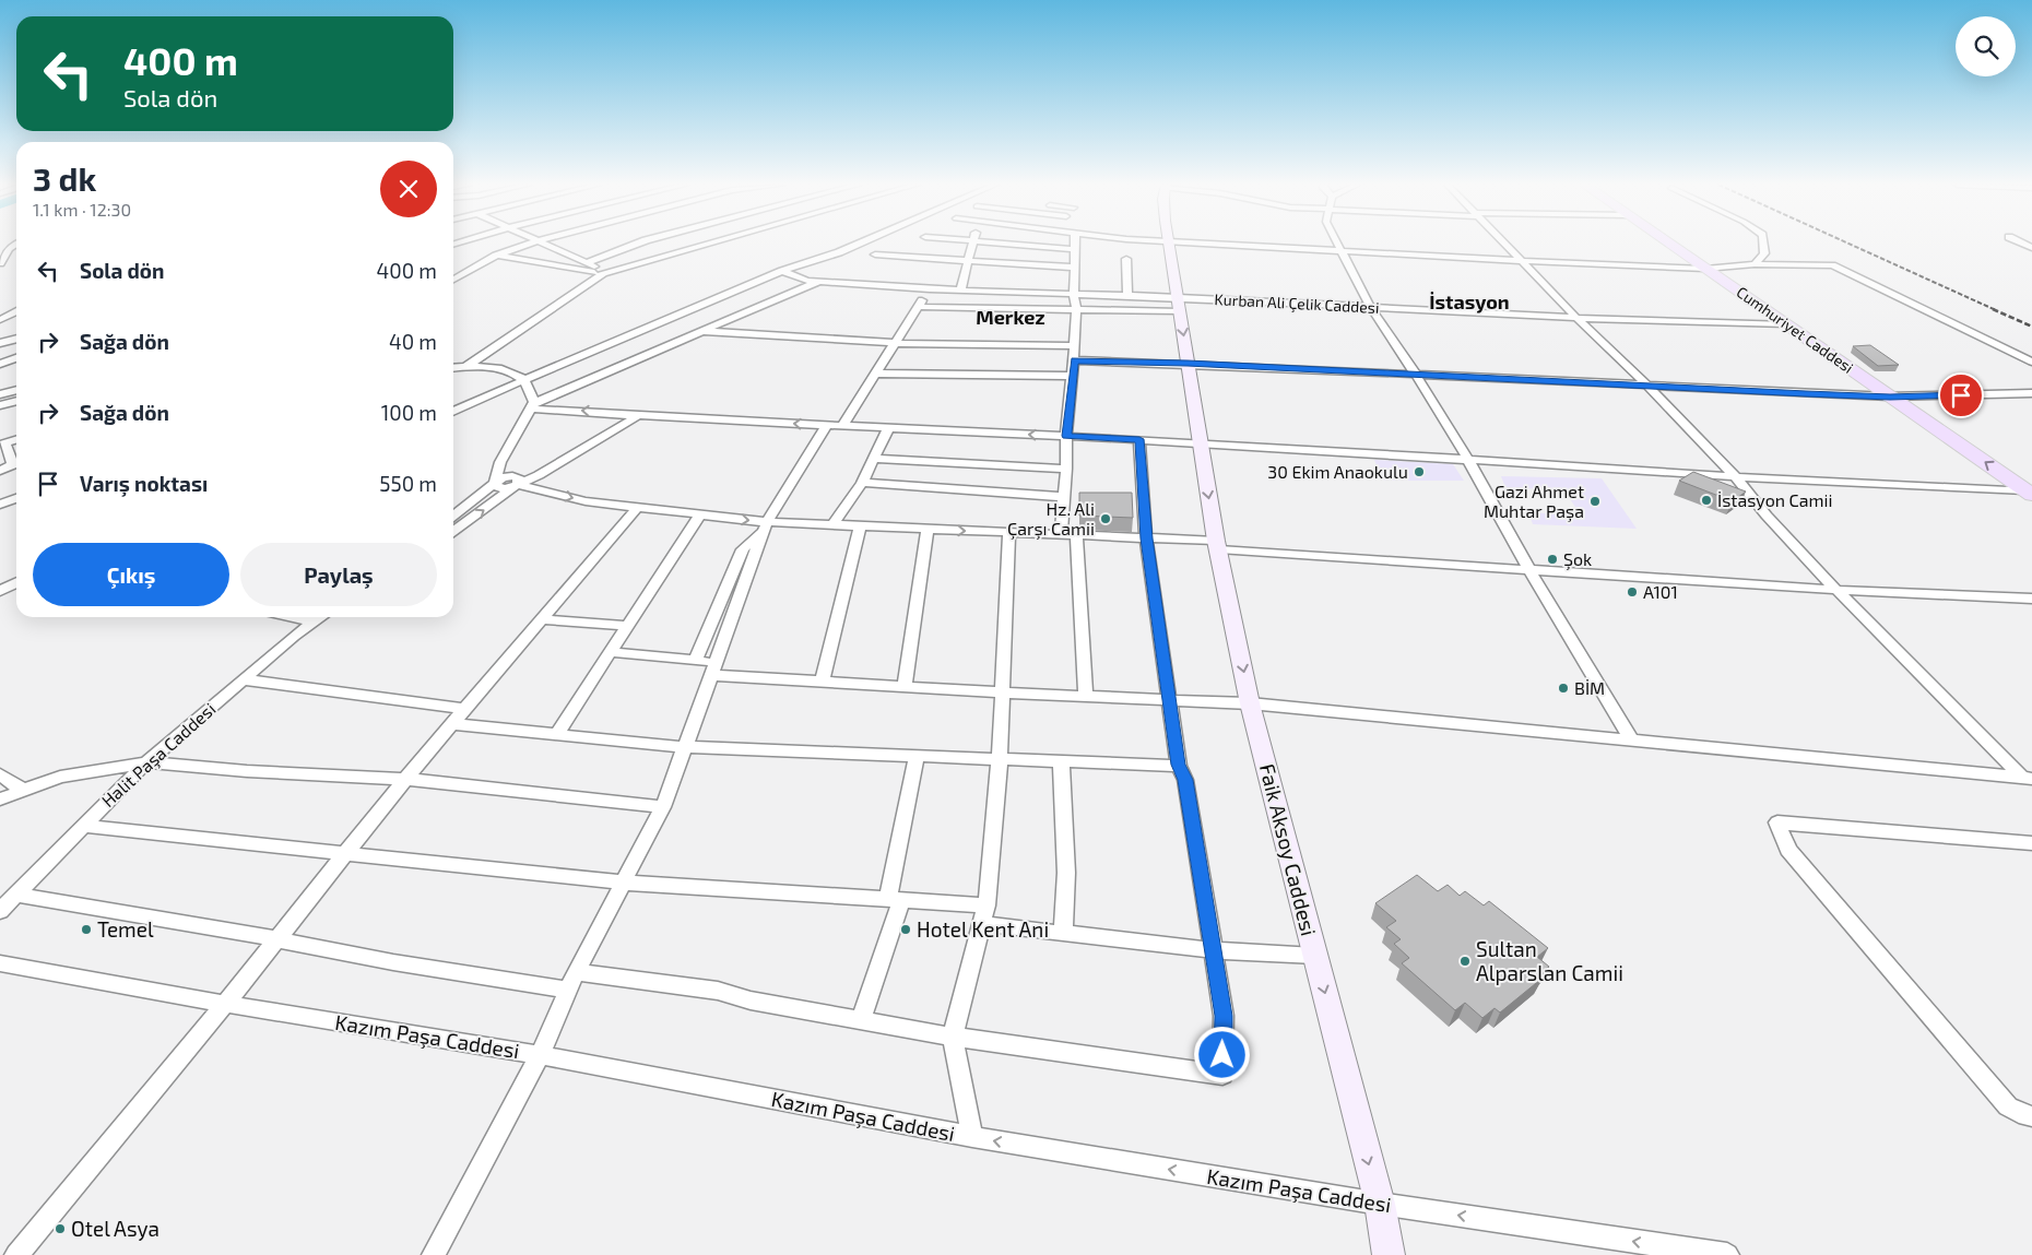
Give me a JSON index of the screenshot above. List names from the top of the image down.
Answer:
{
  "streets": {
    "main road": ["Cumhuriyet Caddesi", "Faik Aksoy Caddesi"],
    "street": ["Kurban Ali Çelik Caddesi", "Halit Paşa Caddesi", "Kazım Paşa Caddesi"]
  },
  "crossings": [
    ["Kurban Ali Çelik Caddesi", "Cumhuriyet Caddesi"],
    ["Kurban Ali Çelik Caddesi", "Faik Aksoy Caddesi"],
    ["Faik Aksoy Caddesi", "Kazım Paşa Caddesi"]
  ],
  "one_way": ["Cumhuriyet Caddesi", "Faik Aksoy Caddesi", "Kazım Paşa Caddesi"],
  "districts": ["İstasyon", "Merkez"],
  "places": [
    "30 Ekim Anaokulu",
    "İstasyon Camii",
    "Gazi Ahmet Muhtar Paşa",
    "Hz. Ali Çarşı Camii",
    "Şok",
    "A101",
    "BİM",
    "Temel",
    "Hotel Kent Ani",
    "Sultan Alparslan Camii",
    "Otel Asya"
  ],
  "page": {
    "turn": ["400 m", "Sola dön"],
    "heading": ["3 dk", "1.1 km · 12:30"],
    "list": [
      {
        "name": "Sola dön",
        "value": "400 m"
      },
      {
        "name": "Sağa dön",
        "value": "40 m"
      },
      {
        "name": "Sağa dön",
        "value": "100 m"
      },
      {
        "name": "Varış noktası",
        "value": "550 m"
      }
    ],
    "buttons": ["Çıkış", "Paylaş"]
  }
}
